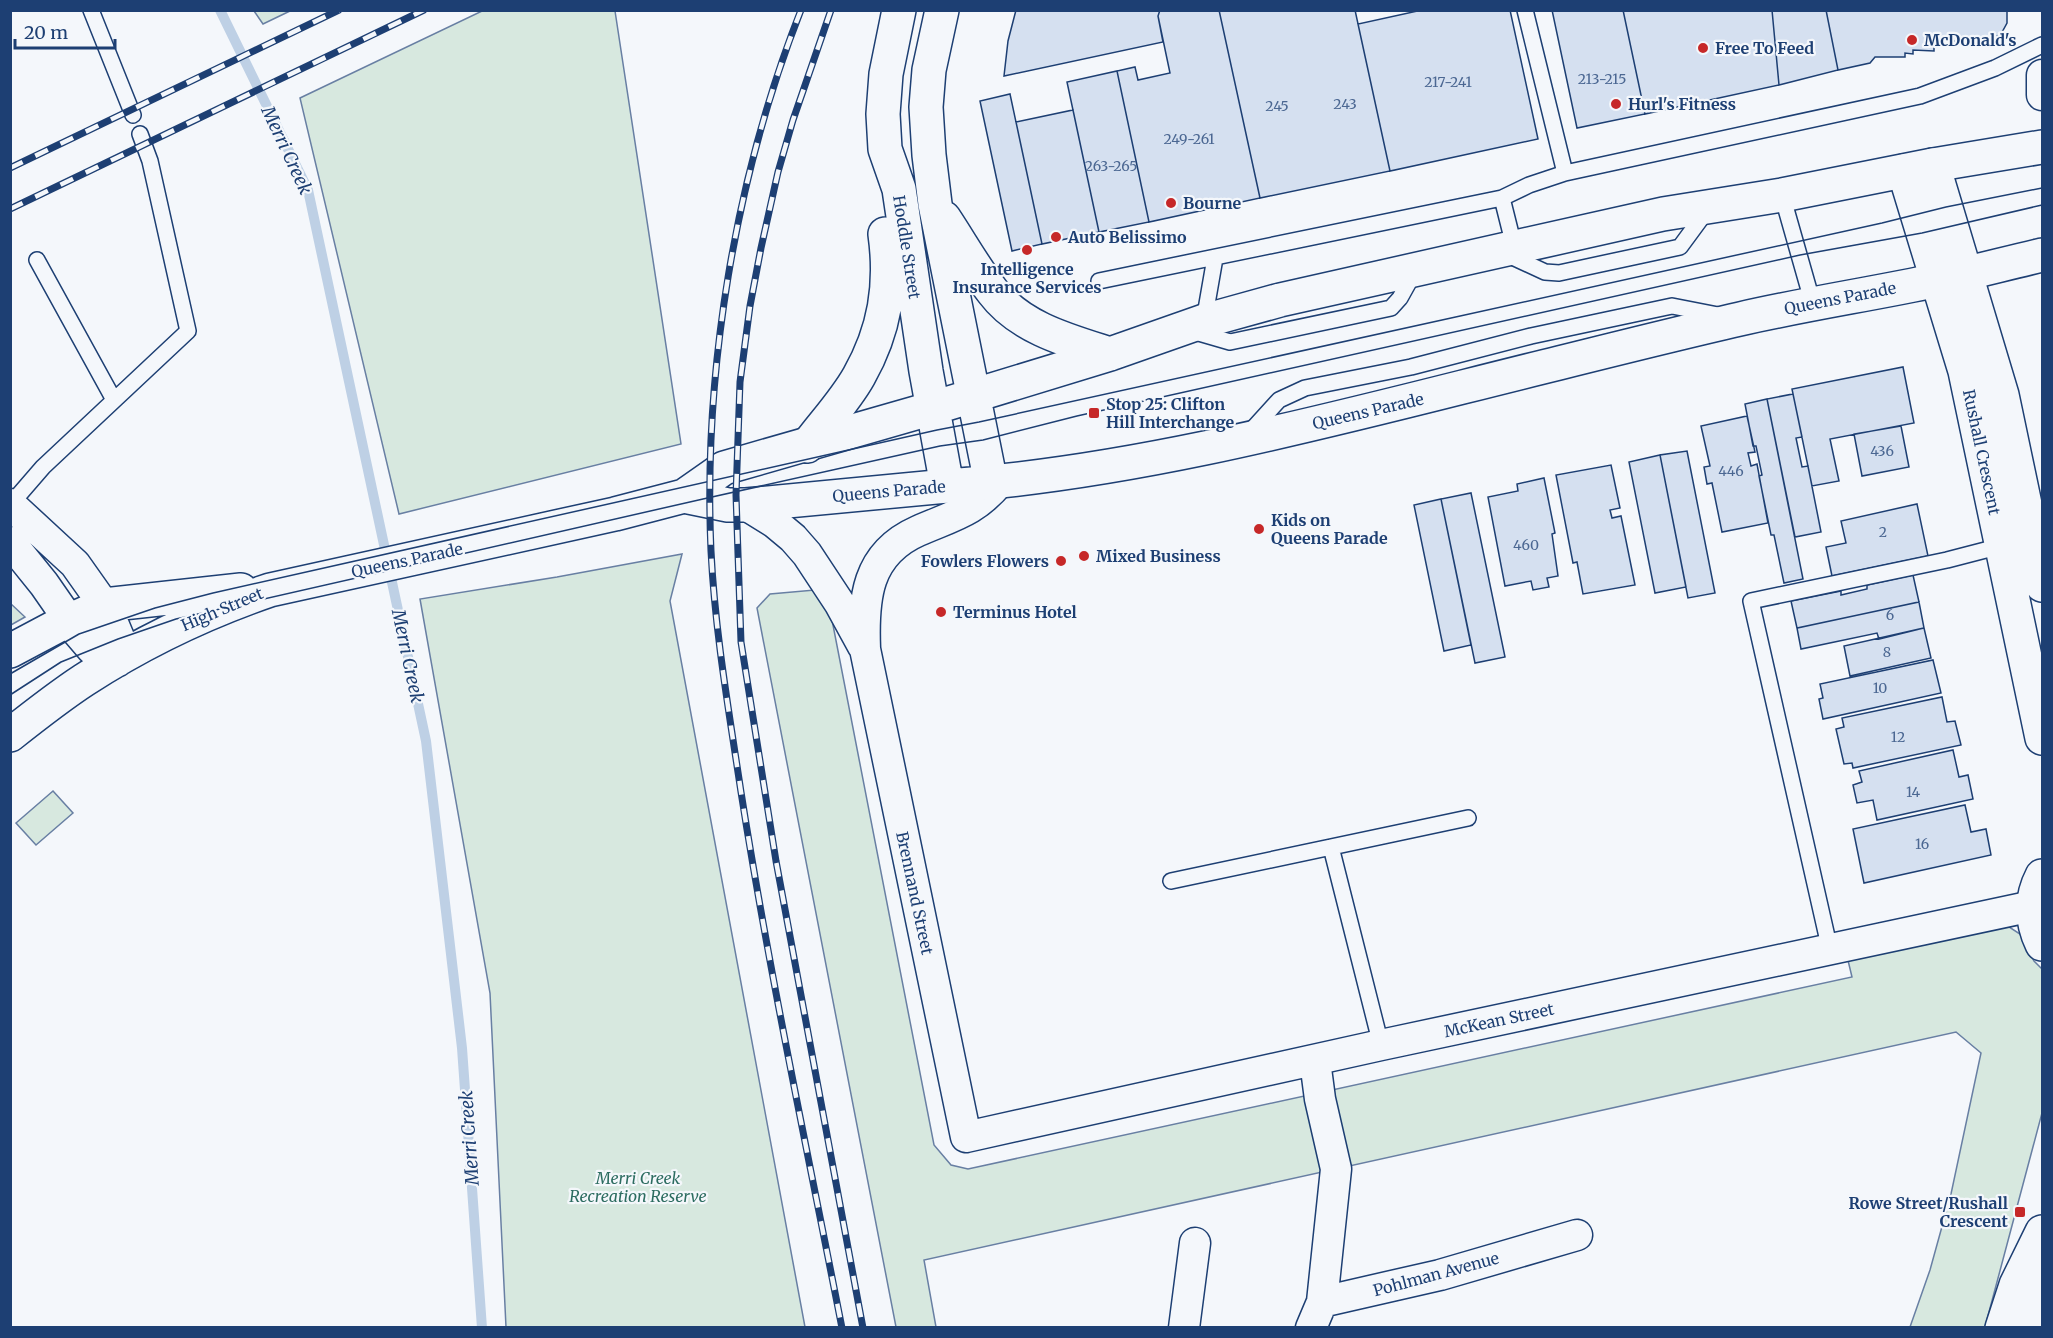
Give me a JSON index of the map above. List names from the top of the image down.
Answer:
{
  "streets": {
    "main road": [
      "Hoddle Street",
      "Queens Parade",
      "Rushall Crescent",
      "High Street"
    ],
    "street": ["Brennand Street", "McKean Street", "Pohlman Avenue"]
  },
  "crossings": [
    ["Hoddle Street", "Queens Parade"],
    ["Queens Parade", "Rushall Crescent"],
    ["Queens Parade", "High Street"],
    ["Queens Parade", "Brennand Street"],
    ["Brennand Street", "McKean Street"]
  ],
  "water": ["Merri Creek"],
  "parks": ["Merri Creek Recreation Reserve"],
  "places": {
    "other": [
      "McDonald's",
      "Free To Feed",
      "Hurl's Fitness",
      "Bourne",
      "Auto Belissimo",
      "Intelligence Insurance Services",
      "Kids on Queens Parade",
      "Mixed Business",
      "Fowlers Flowers",
      "Terminus Hotel"
    ],
    "transit": ["Stop 25: Clifton Hill Interchange", "Rowe Street/Rushall Crescent"]
  },
  "house_numbers": [
    "213-215",
    "217-241",
    "243",
    "245",
    "249-261",
    "263-265",
    "436",
    "446",
    "2",
    "460",
    "6",
    "8",
    "10",
    "12",
    "14",
    "16"
  ],
  "scale_bar": "20 m"
}
